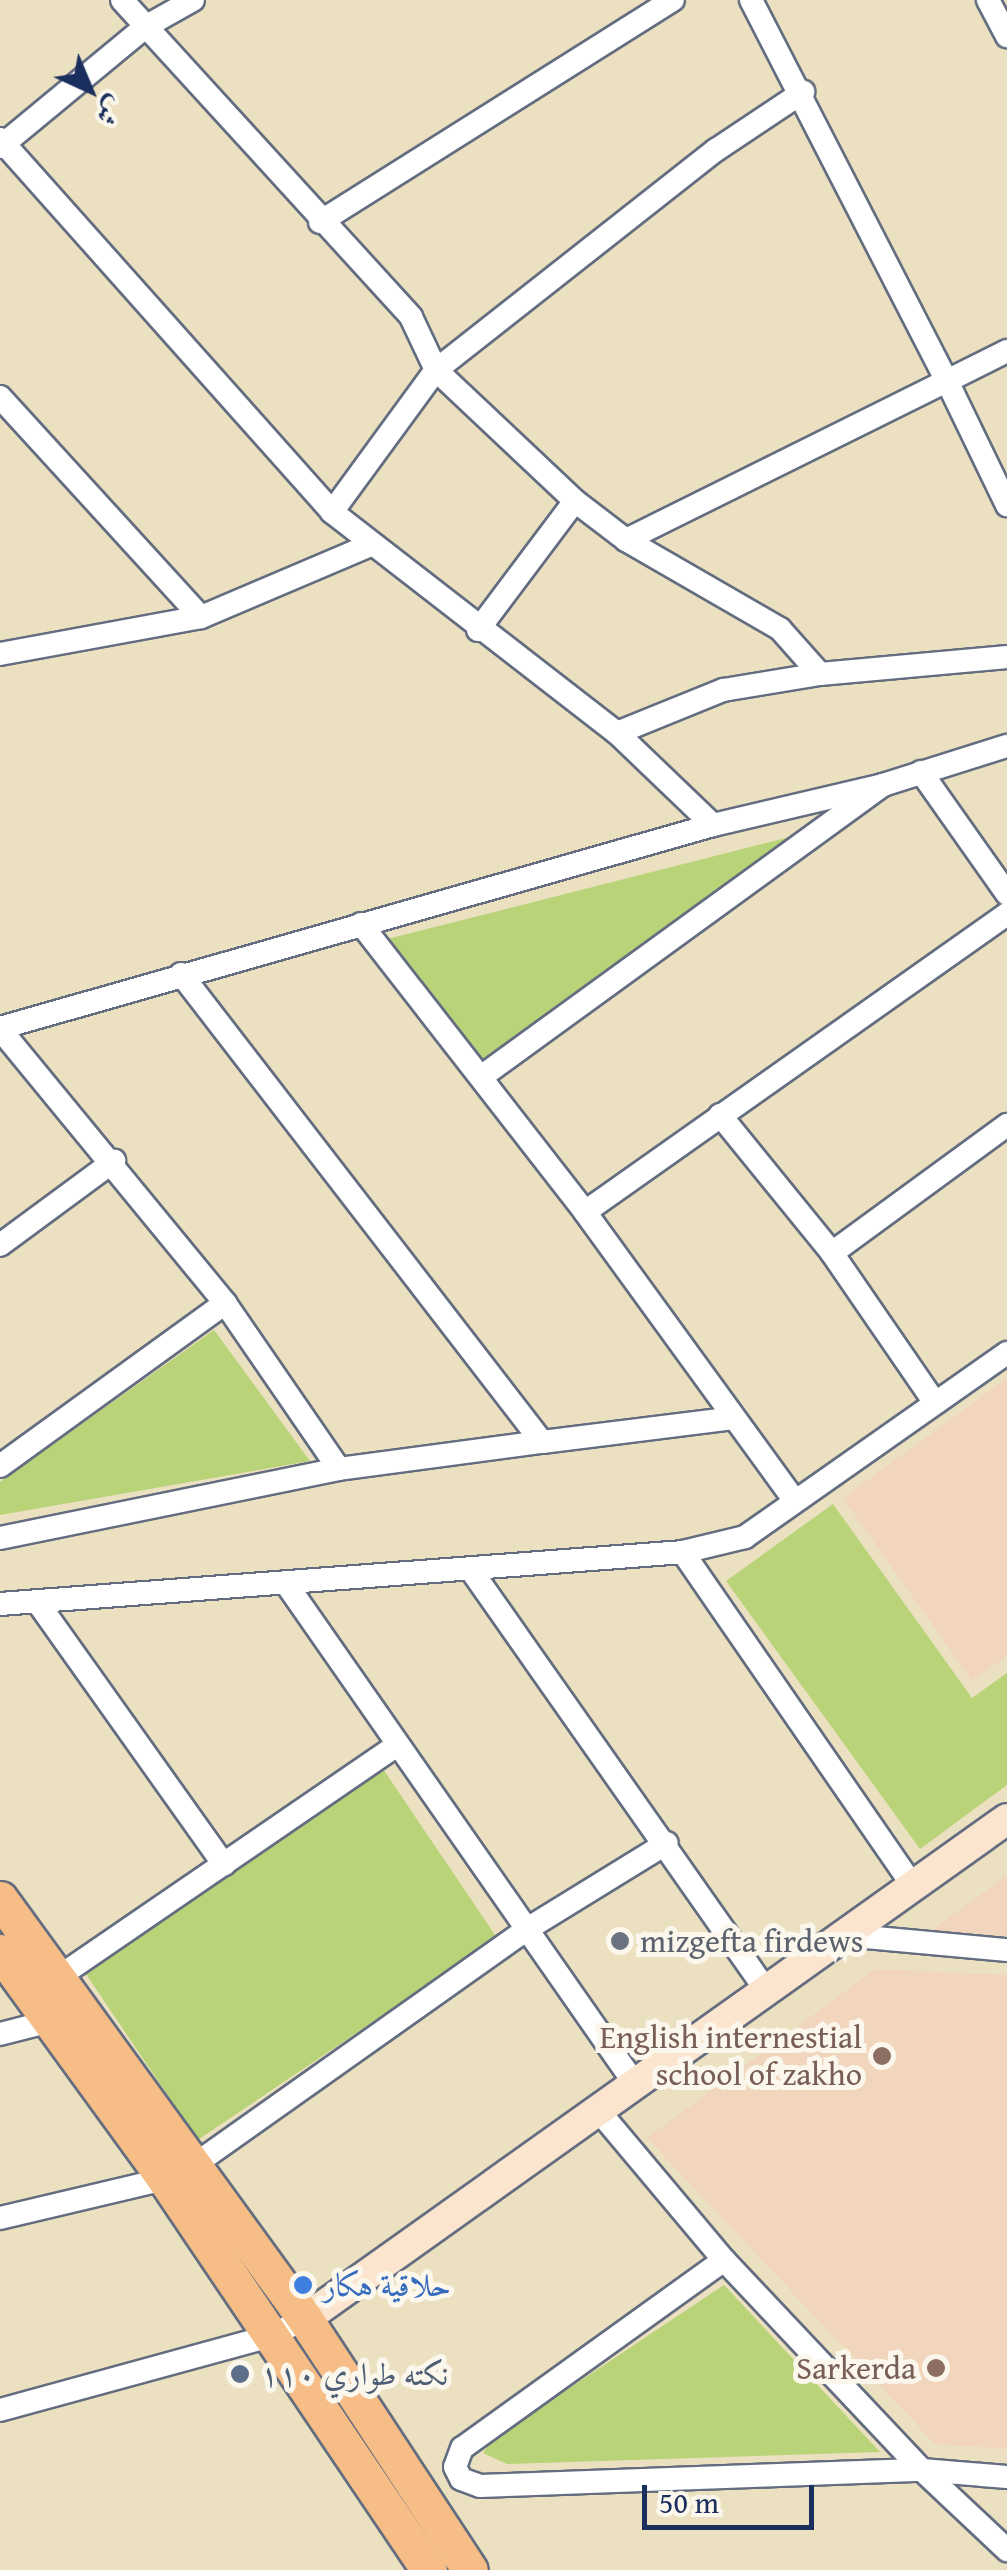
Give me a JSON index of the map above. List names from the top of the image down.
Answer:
{
  "places": [
    "mizgefta firdews",
    "English internestial school of zakho",
    "حلاقية هكار",
    "Sarkerda",
    "نكته طواري ١١٠"
  ],
  "scale_bar": "50 m",
  "north": "bottom right"
}
